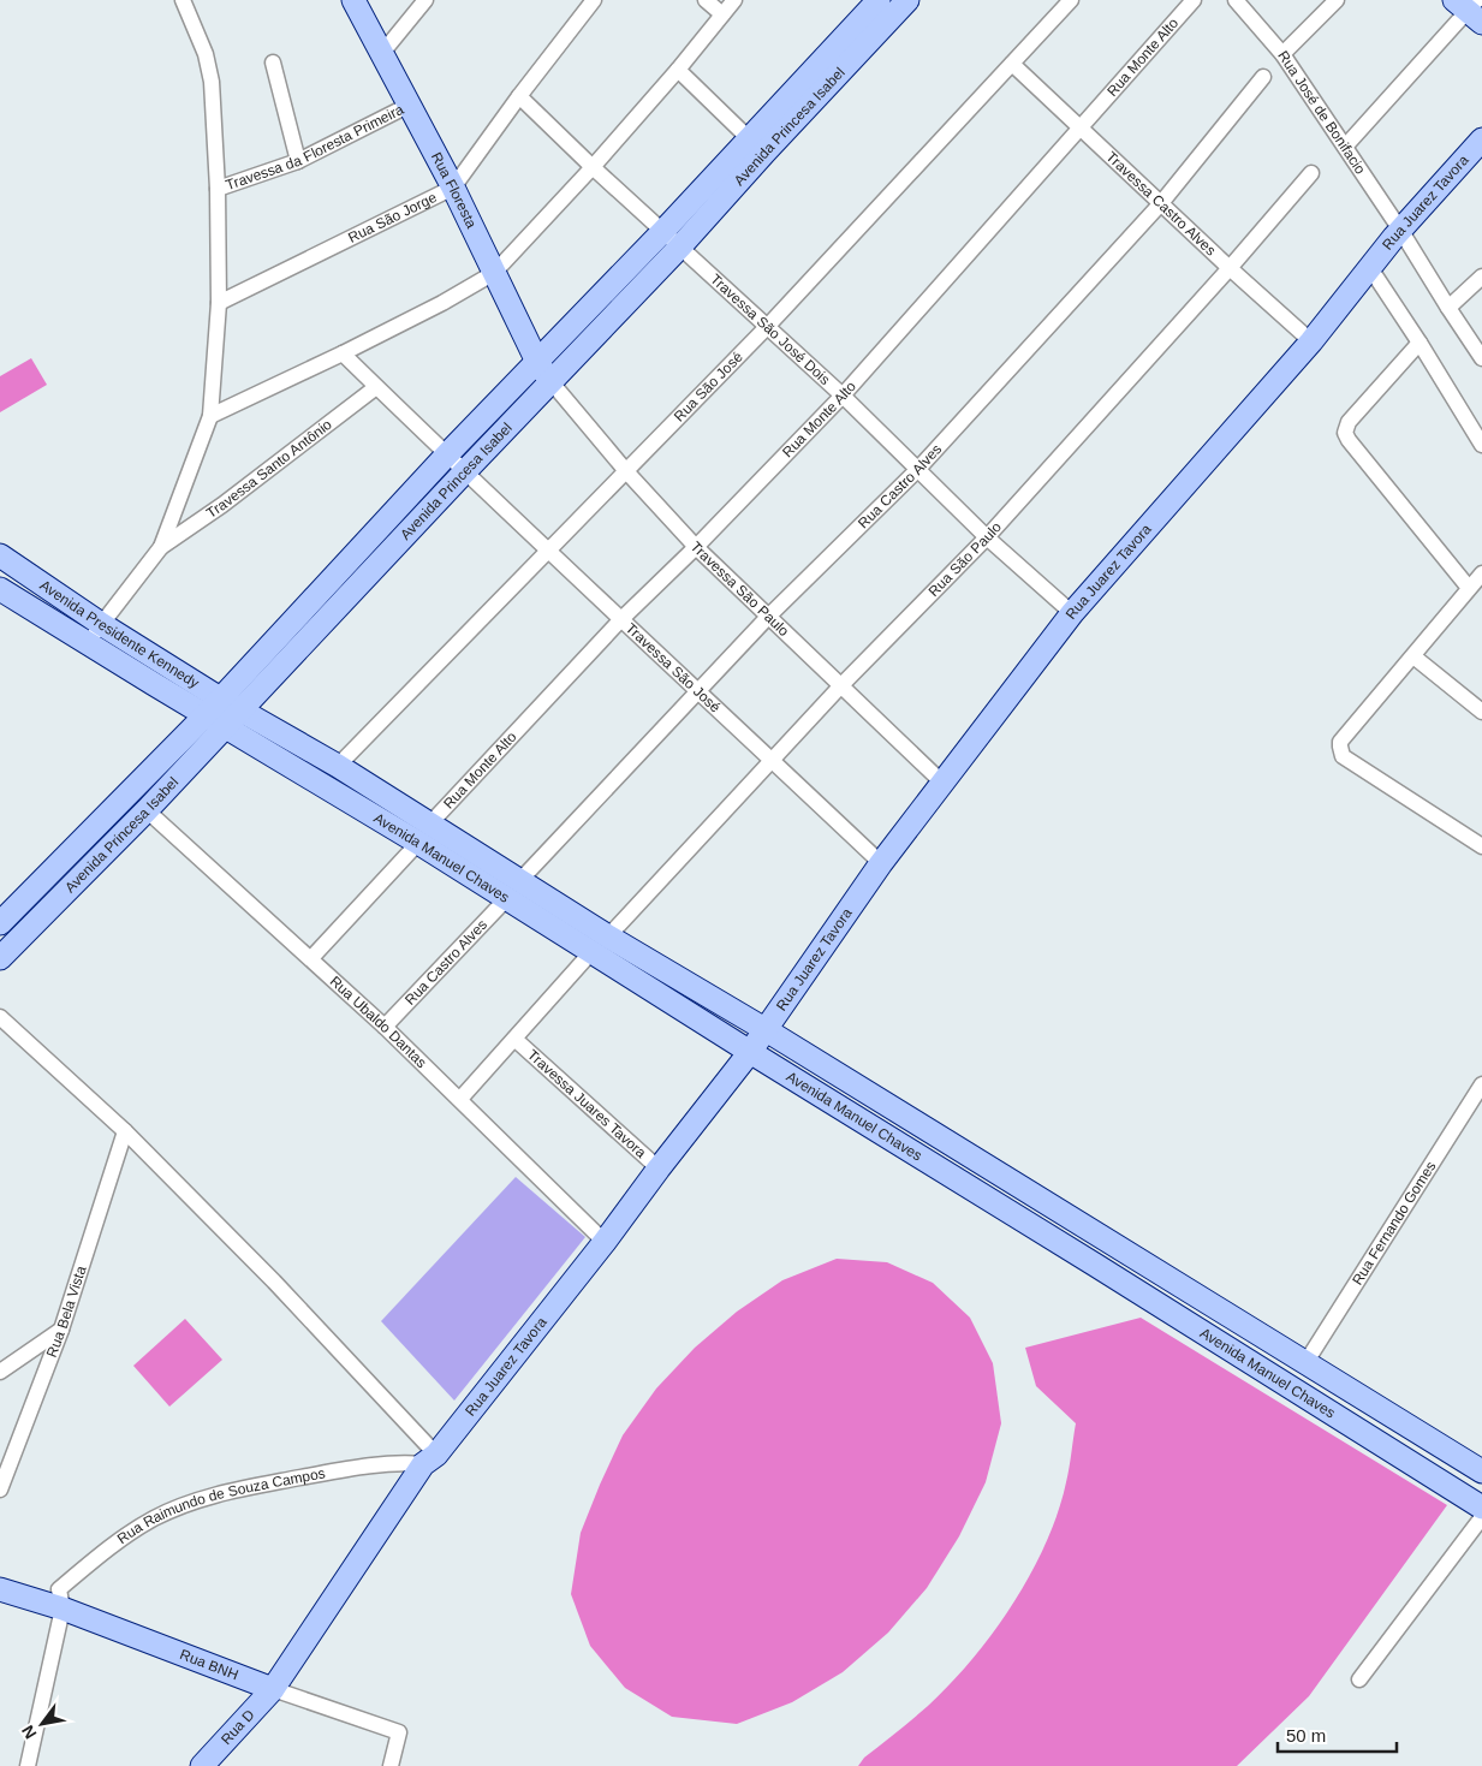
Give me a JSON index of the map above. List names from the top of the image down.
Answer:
{
  "streets": {
    "street": [
      "Rua Monte Alto",
      "Rua José de Bonifacio",
      "Avenida Princesa Isabel",
      "Travessa da Floresta Primeira",
      "Rua Floresta",
      "Travessa Castro Alves",
      "Rua Juarez Tavora",
      "Rua São Jorge",
      "Travessa São José Dois",
      "Rua São José",
      "Travessa Santo Antônio",
      "Rua Castro Alves",
      "Rua São Paulo",
      "Travessa São Paulo",
      "Avenida Presidente Kennedy",
      "Travessa São José",
      "Avenida Manuel Chaves",
      "Rua Ubaldo Dantas",
      "Travessa Juares Tavora",
      "Rua Fernando Gomes",
      "Rua Bela Vista",
      "Rua Raimundo de Souza Campos",
      "Rua BNH",
      "Rua D"
    ]
  },
  "crossings": [
    ["Rua Monte Alto", "Travessa Castro Alves"],
    ["Rua Monte Alto", "Travessa São José Dois"],
    ["Rua Monte Alto", "Travessa São Paulo"],
    ["Rua Monte Alto", "Travessa São José"],
    ["Rua Monte Alto", "Avenida Manuel Chaves"],
    ["Rua Monte Alto", "Rua Ubaldo Dantas"],
    ["Rua José de Bonifacio", "Rua Juarez Tavora"],
    ["Avenida Princesa Isabel", "Rua Floresta"],
    ["Avenida Princesa Isabel", "Travessa São José Dois"],
    ["Avenida Princesa Isabel", "Travessa São Paulo"],
    ["Avenida Princesa Isabel", "Avenida Presidente Kennedy"],
    ["Avenida Princesa Isabel", "Travessa São José"],
    ["Avenida Princesa Isabel", "Avenida Manuel Chaves"],
    ["Avenida Princesa Isabel", "Rua Ubaldo Dantas"],
    ["Travessa da Floresta Primeira", "Rua Floresta"],
    ["Rua Floresta", "Rua São Jorge"],
    ["Rua Floresta", "Travessa São Paulo"],
    ["Travessa Castro Alves", "Rua Juarez Tavora"],
    ["Travessa Castro Alves", "Rua São José"],
    ["Travessa Castro Alves", "Rua Castro Alves"],
    ["Travessa Castro Alves", "Rua São Paulo"],
    ["Rua Juarez Tavora", "Travessa São José Dois"],
    ["Rua Juarez Tavora", "Travessa São Paulo"],
    ["Rua Juarez Tavora", "Travessa São José"],
    ["Rua Juarez Tavora", "Avenida Manuel Chaves"],
    ["Rua Juarez Tavora", "Rua Ubaldo Dantas"],
    ["Rua Juarez Tavora", "Travessa Juares Tavora"],
    ["Rua Juarez Tavora", "Rua Raimundo de Souza Campos"],
    ["Rua Juarez Tavora", "Rua BNH"],
    ["Rua Juarez Tavora", "Rua D"],
    ["Rua São Jorge", "Travessa São José Dois"],
    ["Travessa São José Dois", "Rua São José"],
    ["Travessa São José Dois", "Rua Castro Alves"],
    ["Travessa São José Dois", "Rua São Paulo"],
    ["Rua São José", "Travessa São Paulo"],
    ["Rua São José", "Travessa São José"],
    ["Rua São José", "Avenida Manuel Chaves"],
    ["Rua Castro Alves", "Travessa São Paulo"],
    ["Rua Castro Alves", "Travessa São José"],
    ["Rua Castro Alves", "Avenida Manuel Chaves"],
    ["Rua Castro Alves", "Rua Ubaldo Dantas"],
    ["Rua São Paulo", "Travessa São Paulo"],
    ["Rua São Paulo", "Travessa São José"],
    ["Rua São Paulo", "Avenida Manuel Chaves"],
    ["Avenida Presidente Kennedy", "Avenida Manuel Chaves"],
    ["Avenida Manuel Chaves", "Rua Fernando Gomes"],
    ["Rua Raimundo de Souza Campos", "Rua BNH"],
    ["Rua BNH", "Rua D"]
  ],
  "scale_bar": "50 m",
  "north": "bottom left"
}
